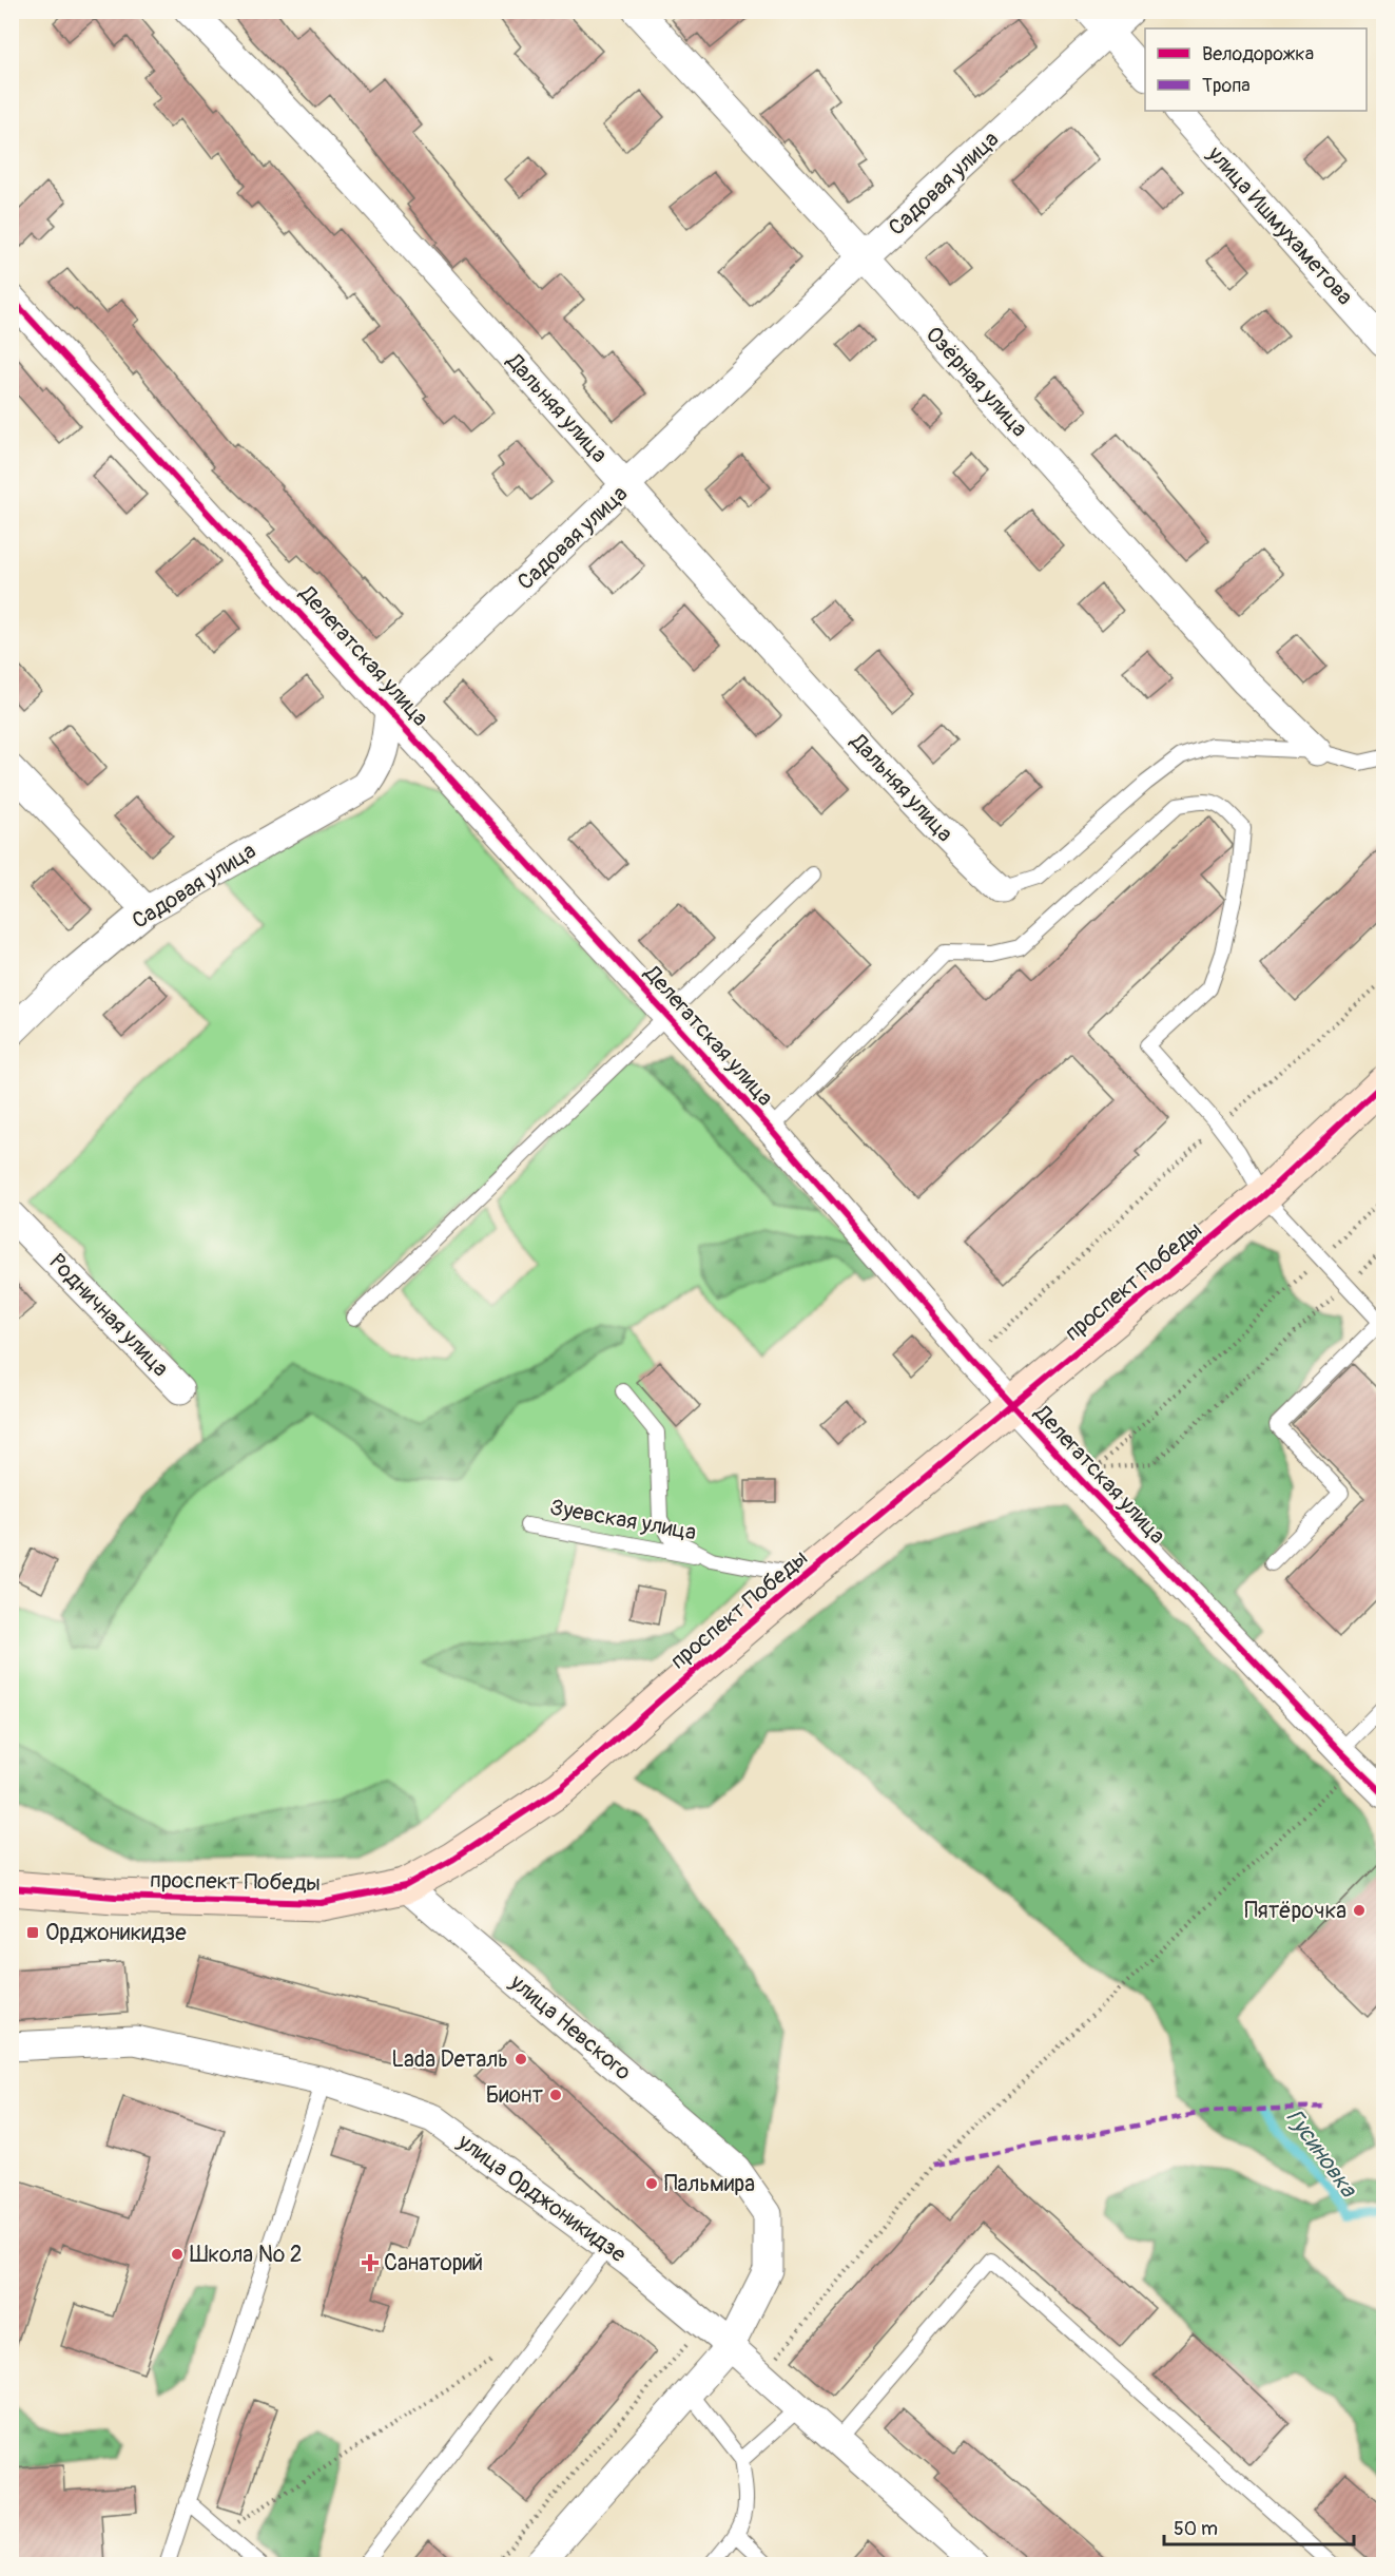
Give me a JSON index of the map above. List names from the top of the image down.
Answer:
{
  "streets": {
    "street": [
      "Садовая улица",
      "улица Ишмухаметова",
      "Озёрная улица",
      "Дальняя улица",
      "Делегатская улица",
      "проспект Победы",
      "Родничная улица",
      "улица Невского",
      "улица Орджоникидзе"
    ],
    "lane": ["Зуевская улица"]
  },
  "crossings": [
    ["Садовая улица", "Озёрная улица"],
    ["Садовая улица", "Дальняя улица"],
    ["Садовая улица", "Делегатская улица"],
    ["Делегатская улица", "проспект Победы"],
    ["проспект Победы", "Зуевская улица"],
    ["проспект Победы", "улица Невского"],
    ["улица Невского", "улица Орджоникидзе"]
  ],
  "water": ["Гусиновка"],
  "places": {
    "other": [
      "Пятёрочка",
      "Lada Dеталь",
      "Бионт",
      "Пальмира",
      "Школа № 2"
    ],
    "transit": ["Орджоникидзе"],
    "health": ["Санаторий"]
  },
  "legend": ["Велодорожка", "Тропа"],
  "scale_bar": "50 m"
}
